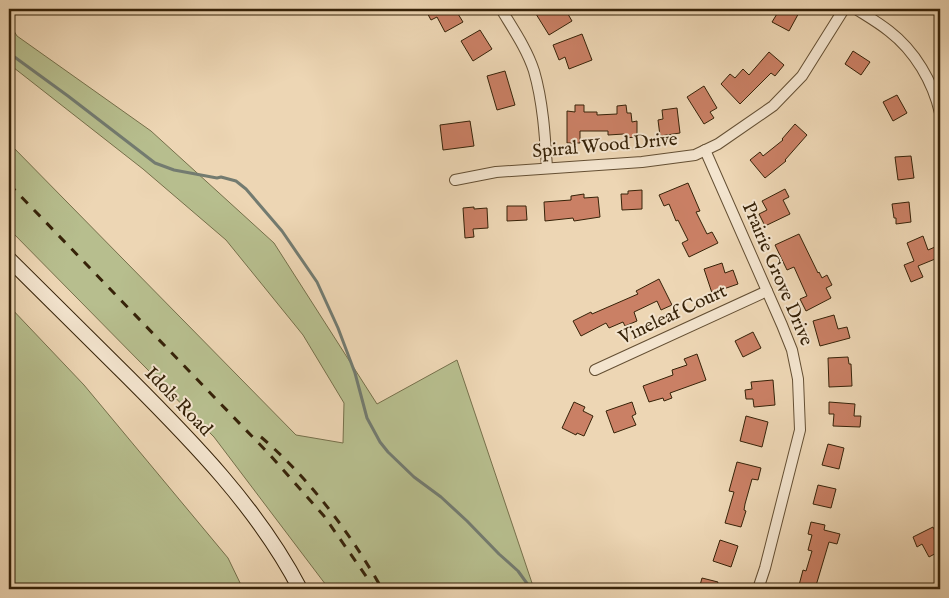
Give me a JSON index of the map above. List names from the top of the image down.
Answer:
{
  "streets": {
    "main road": ["Idols Road"],
    "street": ["Spiral Wood Drive", "Prairie Grove Drive", "Vineleaf Court"]
  },
  "crossings": [
    ["Spiral Wood Drive", "Prairie Grove Drive"],
    ["Prairie Grove Drive", "Vineleaf Court"]
  ]
}
